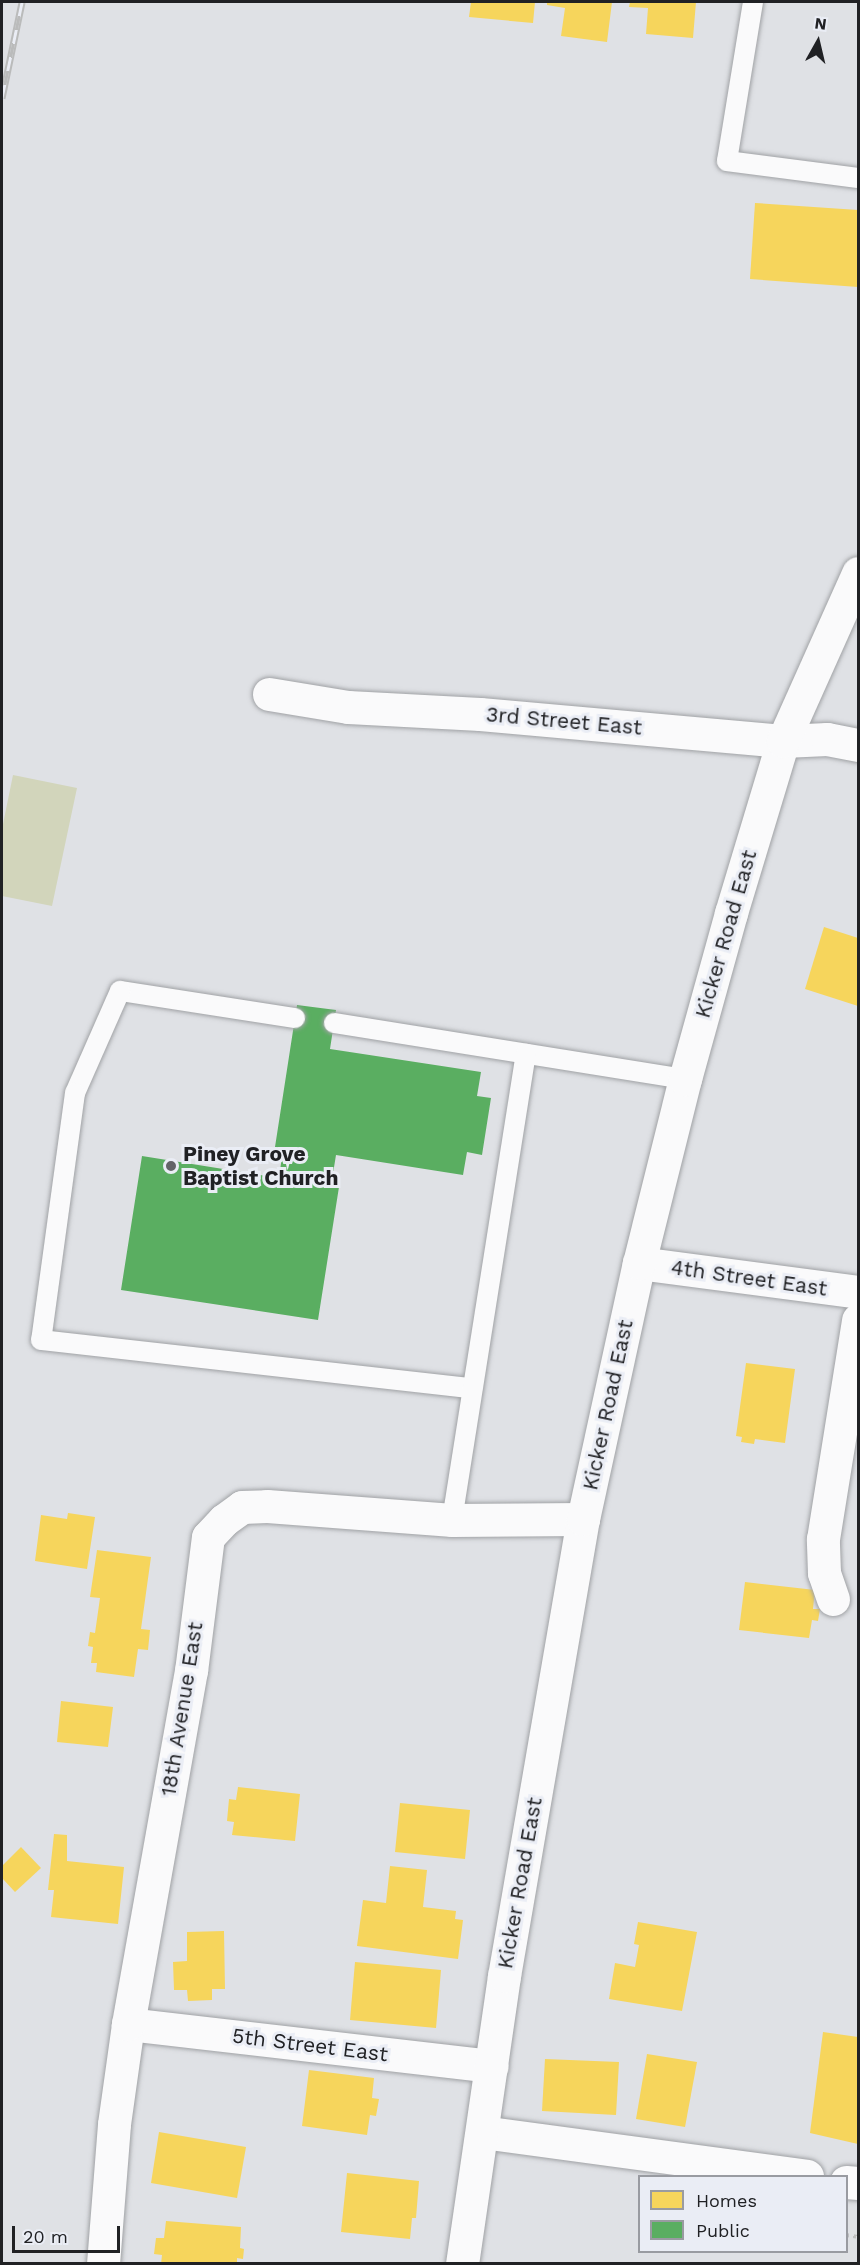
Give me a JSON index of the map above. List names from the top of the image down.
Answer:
{
  "streets": {
    "street": [
      "3rd Street East",
      "Kicker Road East",
      "4th Street East",
      "18th Avenue East",
      "5th Street East"
    ]
  },
  "crossings": [
    ["3rd Street East", "Kicker Road East"],
    ["Kicker Road East", "4th Street East"],
    ["Kicker Road East", "18th Avenue East"],
    ["Kicker Road East", "5th Street East"],
    ["18th Avenue East", "5th Street East"]
  ],
  "places": ["Piney Grove Baptist Church"],
  "legend": ["Homes", "Public"],
  "scale_bar": "20 m",
  "north": "top"
}
